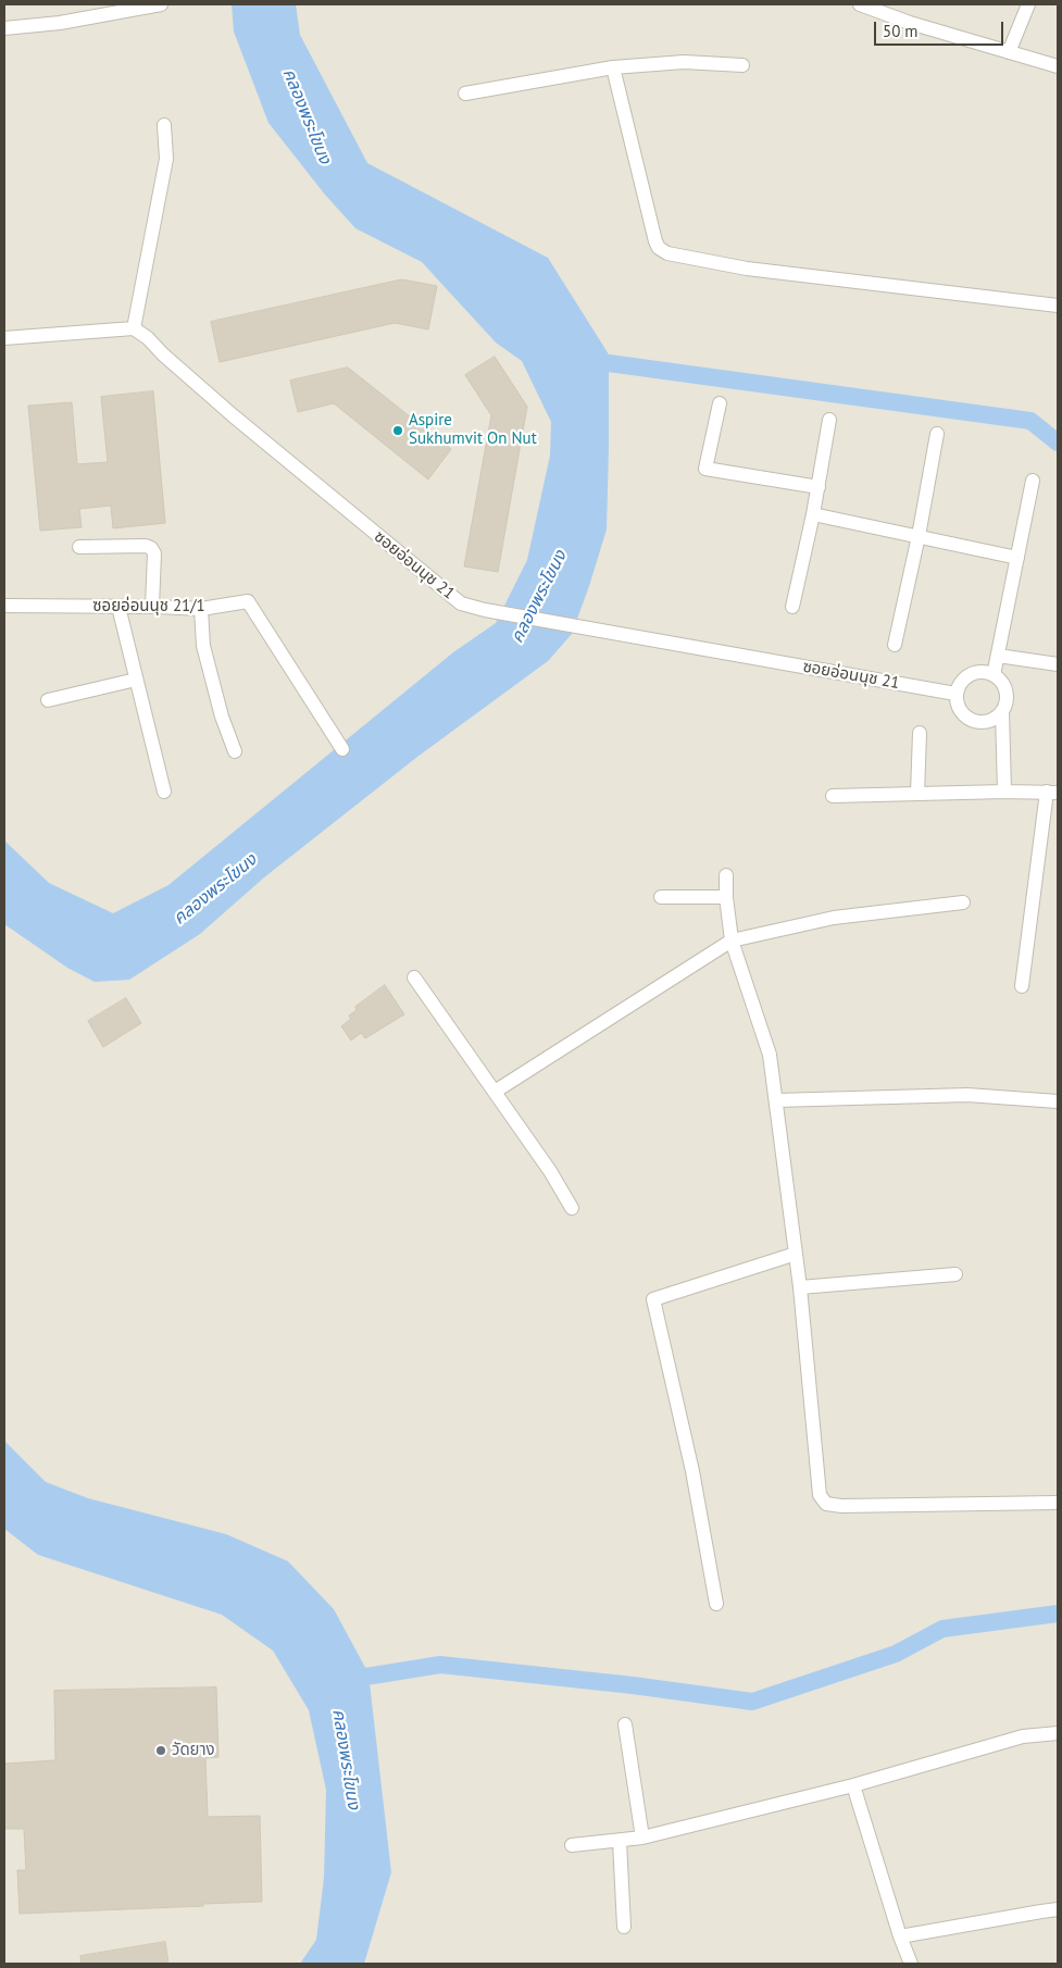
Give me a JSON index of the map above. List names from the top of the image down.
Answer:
{
  "streets": {
    "street": ["ซอยอ่อนนุช 21", "ซอยอ่อนนุช 21/1"]
  },
  "water": ["คลองพระโขนง"],
  "places": ["Aspire Sukhumvit On Nut", "วัดยาง"],
  "scale_bar": "50 m"
}
